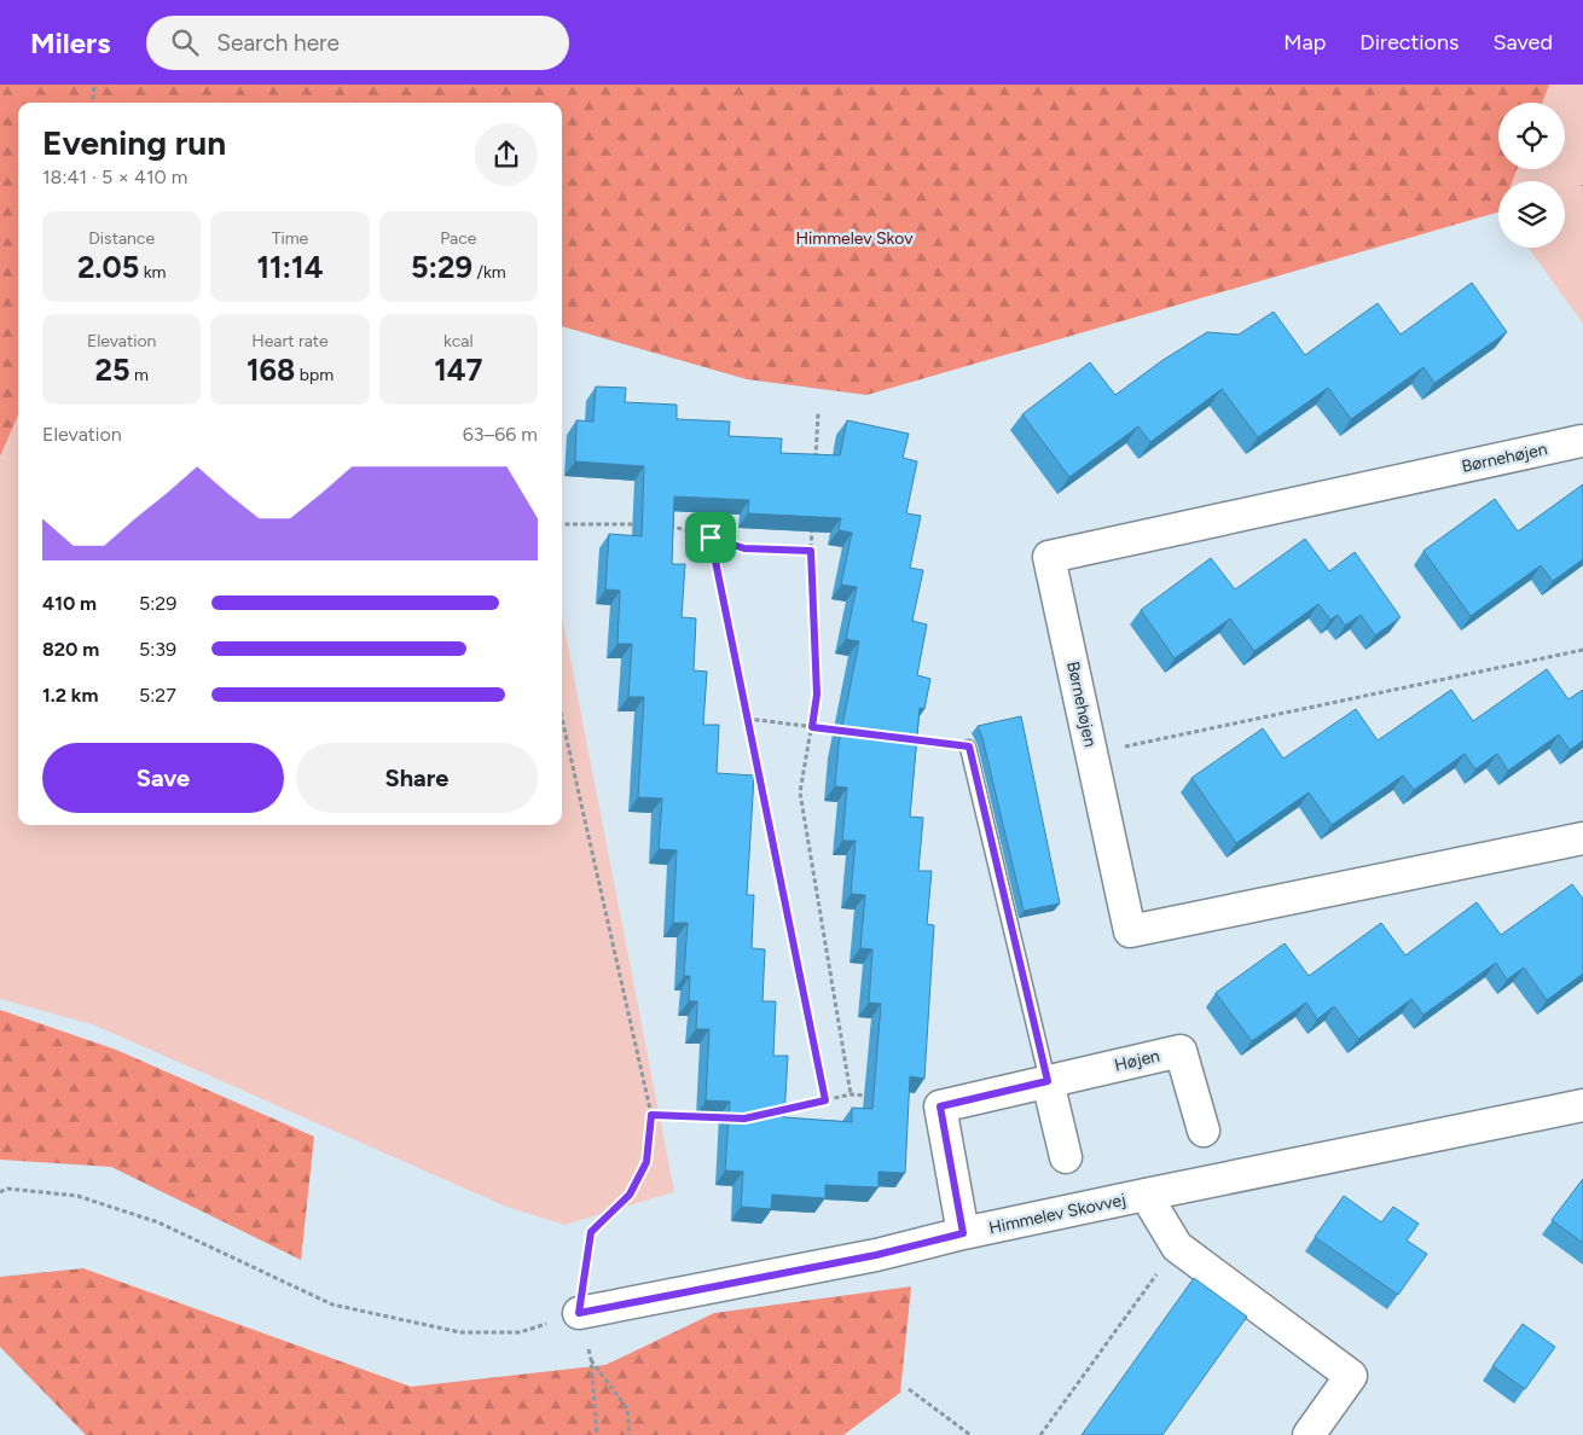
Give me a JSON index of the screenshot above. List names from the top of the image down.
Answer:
{
  "streets": {
    "street": ["Børnehøjen", "Højen", "Himmelev Skovvej"]
  },
  "crossings": [
    ["Højen", "Himmelev Skovvej"]
  ],
  "parks": ["Himmelev Skov"],
  "page": {
    "header": "Milers",
    "search": "Search here",
    "nav": ["Map", "Directions", "Saved"],
    "heading": ["Evening run", "18:41 · 5 × 410 m"],
    "stats": [
      ["Distance", "2.05 km"],
      ["Time", "11:14"],
      ["Pace", "5:29 /km"],
      ["Elevation", "25 m"],
      ["Heart rate", "168 bpm"],
      ["kcal", "147"]
    ],
    "chart": ["Elevation", "63–66 m"],
    "list": [
      {
        "name": "410 m",
        "note": "5:29"
      },
      {
        "name": "820 m",
        "note": "5:39"
      },
      {
        "name": "1.2 km",
        "note": "5:27"
      }
    ],
    "buttons": ["Save", "Share"]
  }
}
